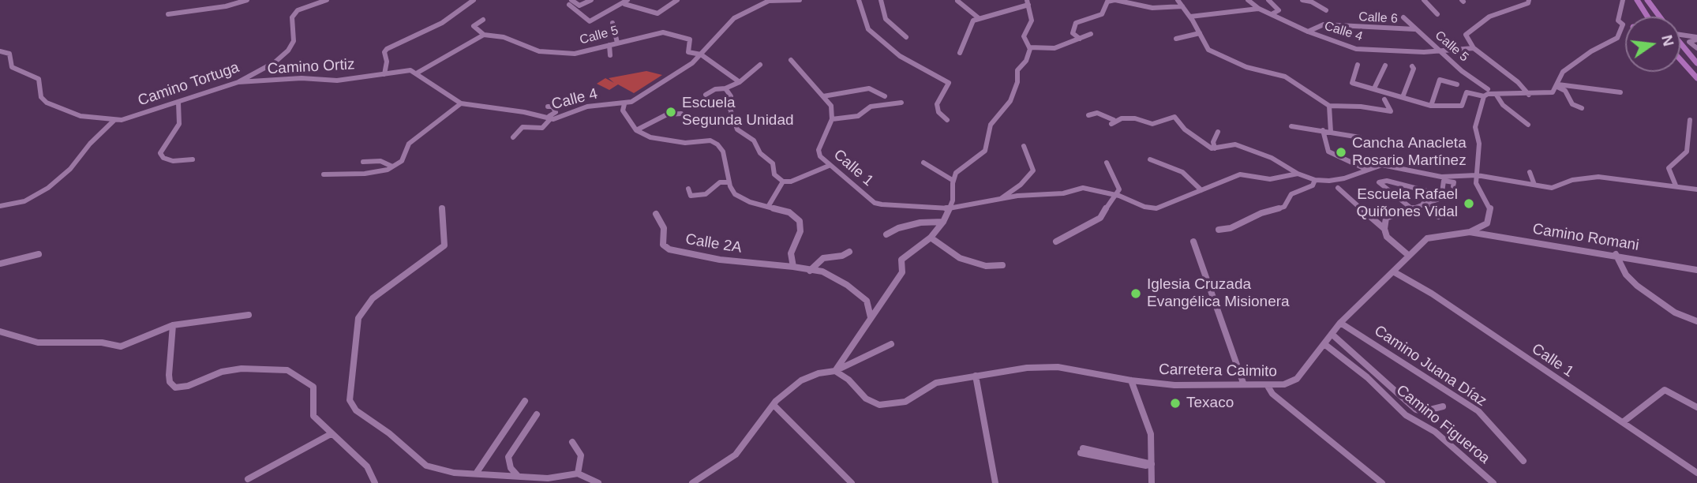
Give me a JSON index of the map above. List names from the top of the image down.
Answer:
{
  "streets": {
    "street": [
      "Calle 6",
      "Calle 4",
      "Calle 5",
      "Camino Ortiz",
      "Camino Tortuga",
      "Calle 1",
      "Camino Romani",
      "Calle 2A",
      "Camino Juana Díaz",
      "Carretera Caimito",
      "Camino Figueroa"
    ]
  },
  "crossings": [
    ["Calle 6", "Calle 4"],
    ["Calle 6", "Calle 5"],
    ["Calle 4", "Calle 5"],
    ["Calle 4", "Camino Ortiz"],
    ["Camino Ortiz", "Camino Tortuga"],
    ["Calle 1", "Carretera Caimito"],
    ["Camino Romani", "Carretera Caimito"],
    ["Camino Juana Díaz", "Carretera Caimito"],
    ["Carretera Caimito", "Camino Figueroa"]
  ],
  "places": [
    "Escuela Segunda Unidad",
    "Cancha Anacleta Rosario Martínez",
    "Escuela Rafael Quiñones Vidal",
    "Iglesia Cruzada Evangélica Misionera",
    "Texaco"
  ],
  "north": "right"
}
